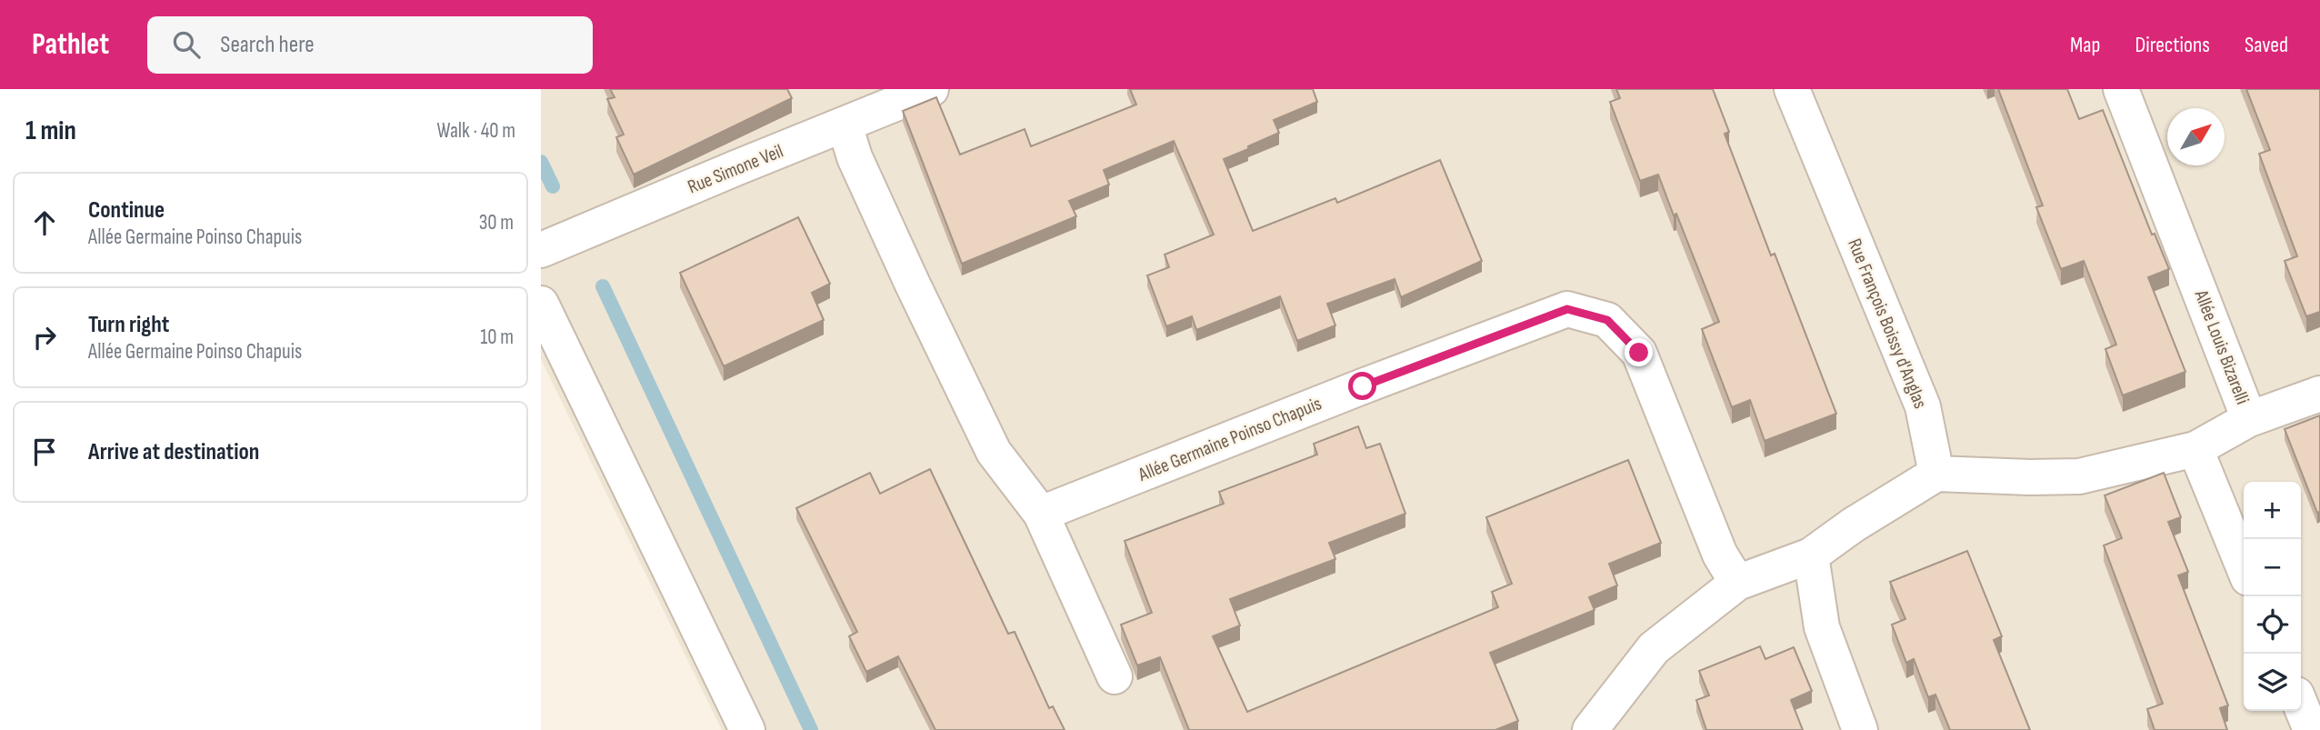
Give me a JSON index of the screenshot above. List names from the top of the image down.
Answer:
{
  "streets": {
    "street": [
      "Rue Simone Veil",
      "Rue François Boissy d'Anglas",
      "Allée Louis Bizarelli",
      "Allée Germaine Poinso Chapuis"
    ]
  },
  "crossings": [
    ["Rue François Boissy d'Anglas", "Allée Louis Bizarelli"]
  ],
  "north": "top right",
  "page": {
    "header": "Pathlet",
    "search": "Search here",
    "nav": ["Map", "Directions", "Saved"],
    "heading": ["1 min", "Walk · 40 m"],
    "list": [
      ["Continue", "Allée Germaine Poinso Chapuis", "30 m"],
      ["Turn right", "Allée Germaine Poinso Chapuis", "10 m"],
      "Arrive at destination"
    ],
    "map_buttons": ["+", "−"]
  }
}
